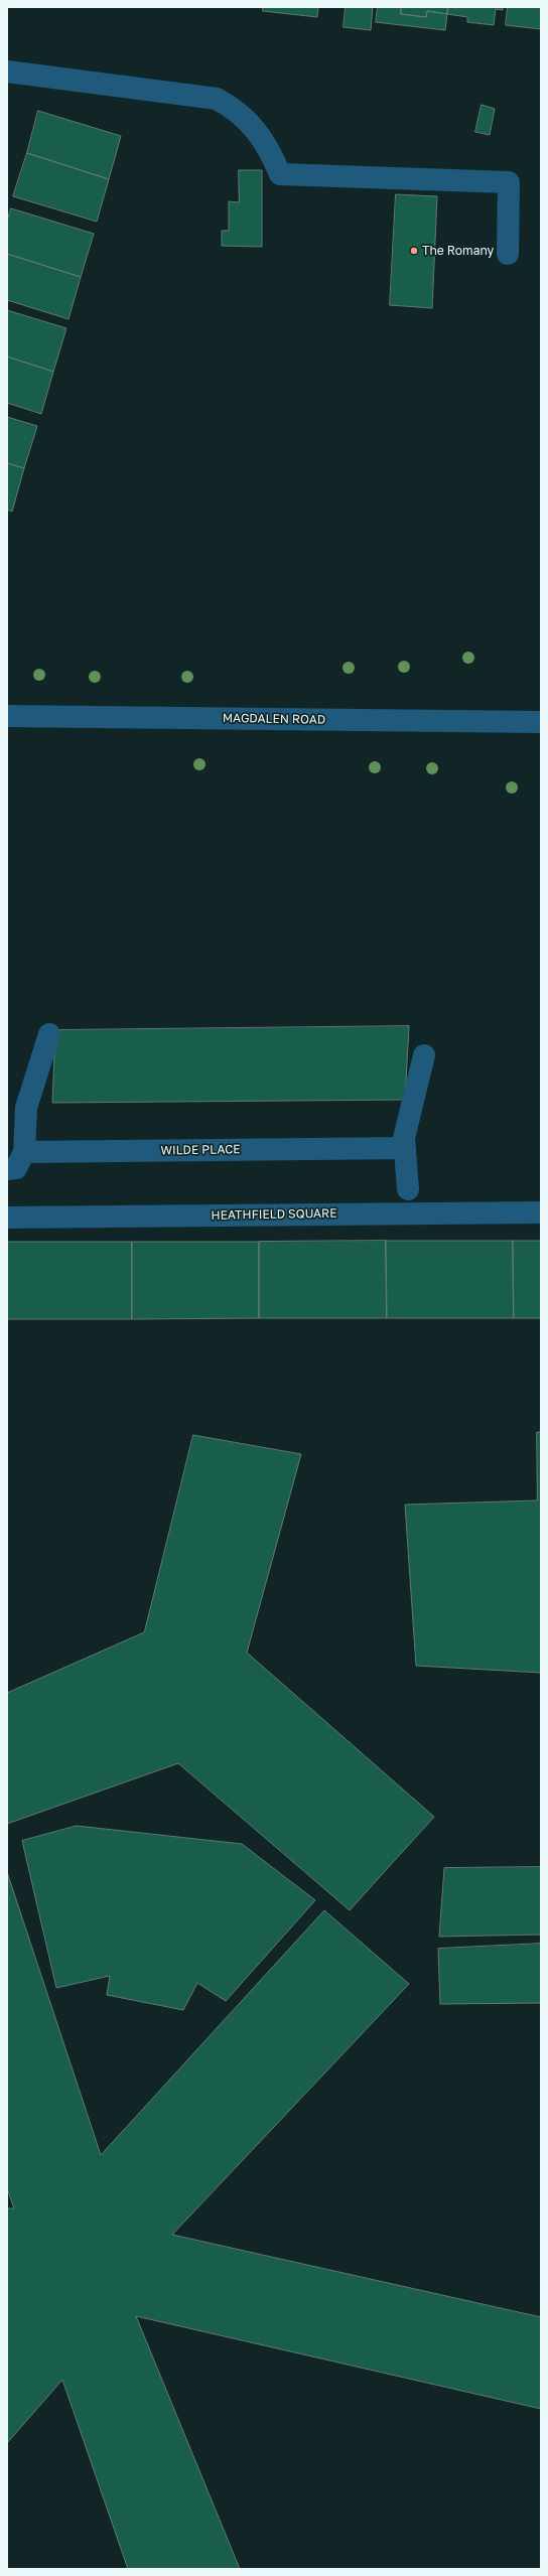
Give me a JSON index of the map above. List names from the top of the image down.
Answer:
{
  "streets": {
    "street": ["MAGDALEN ROAD", "WILDE PLACE", "HEATHFIELD SQUARE"]
  },
  "places": ["The Romany"]
}
